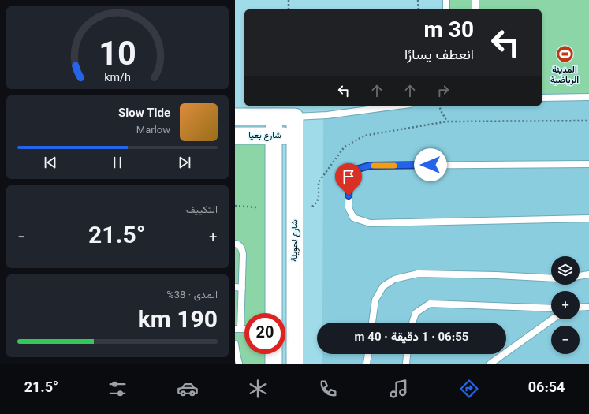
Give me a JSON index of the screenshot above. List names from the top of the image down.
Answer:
{
  "streets": {
    "street": ["شارع بعيا", "شارع لحويلة"]
  },
  "crossings": [
    ["شارع بعيا", "شارع لحويلة"]
  ],
  "places": {
    "sports": ["المدينة الرياضية"]
  },
  "page": {
    "turn": ["30 m", "انعطف يسارًا"],
    "song": ["Slow Tide", "Marlow"],
    "tile": [
      "التكييف",
      ["المدى · 38%", "190 km"]
    ],
    "heat": ["−", "21.5°", "+"],
    "map_buttons": ["+", "−"],
    "limit": "20",
    "trip": "06:55 · 1 دقيقة · 40 m",
    "tabs": ["06:54", "21.5°"],
    "gauge": ["10", "km/h"]
  }
}
